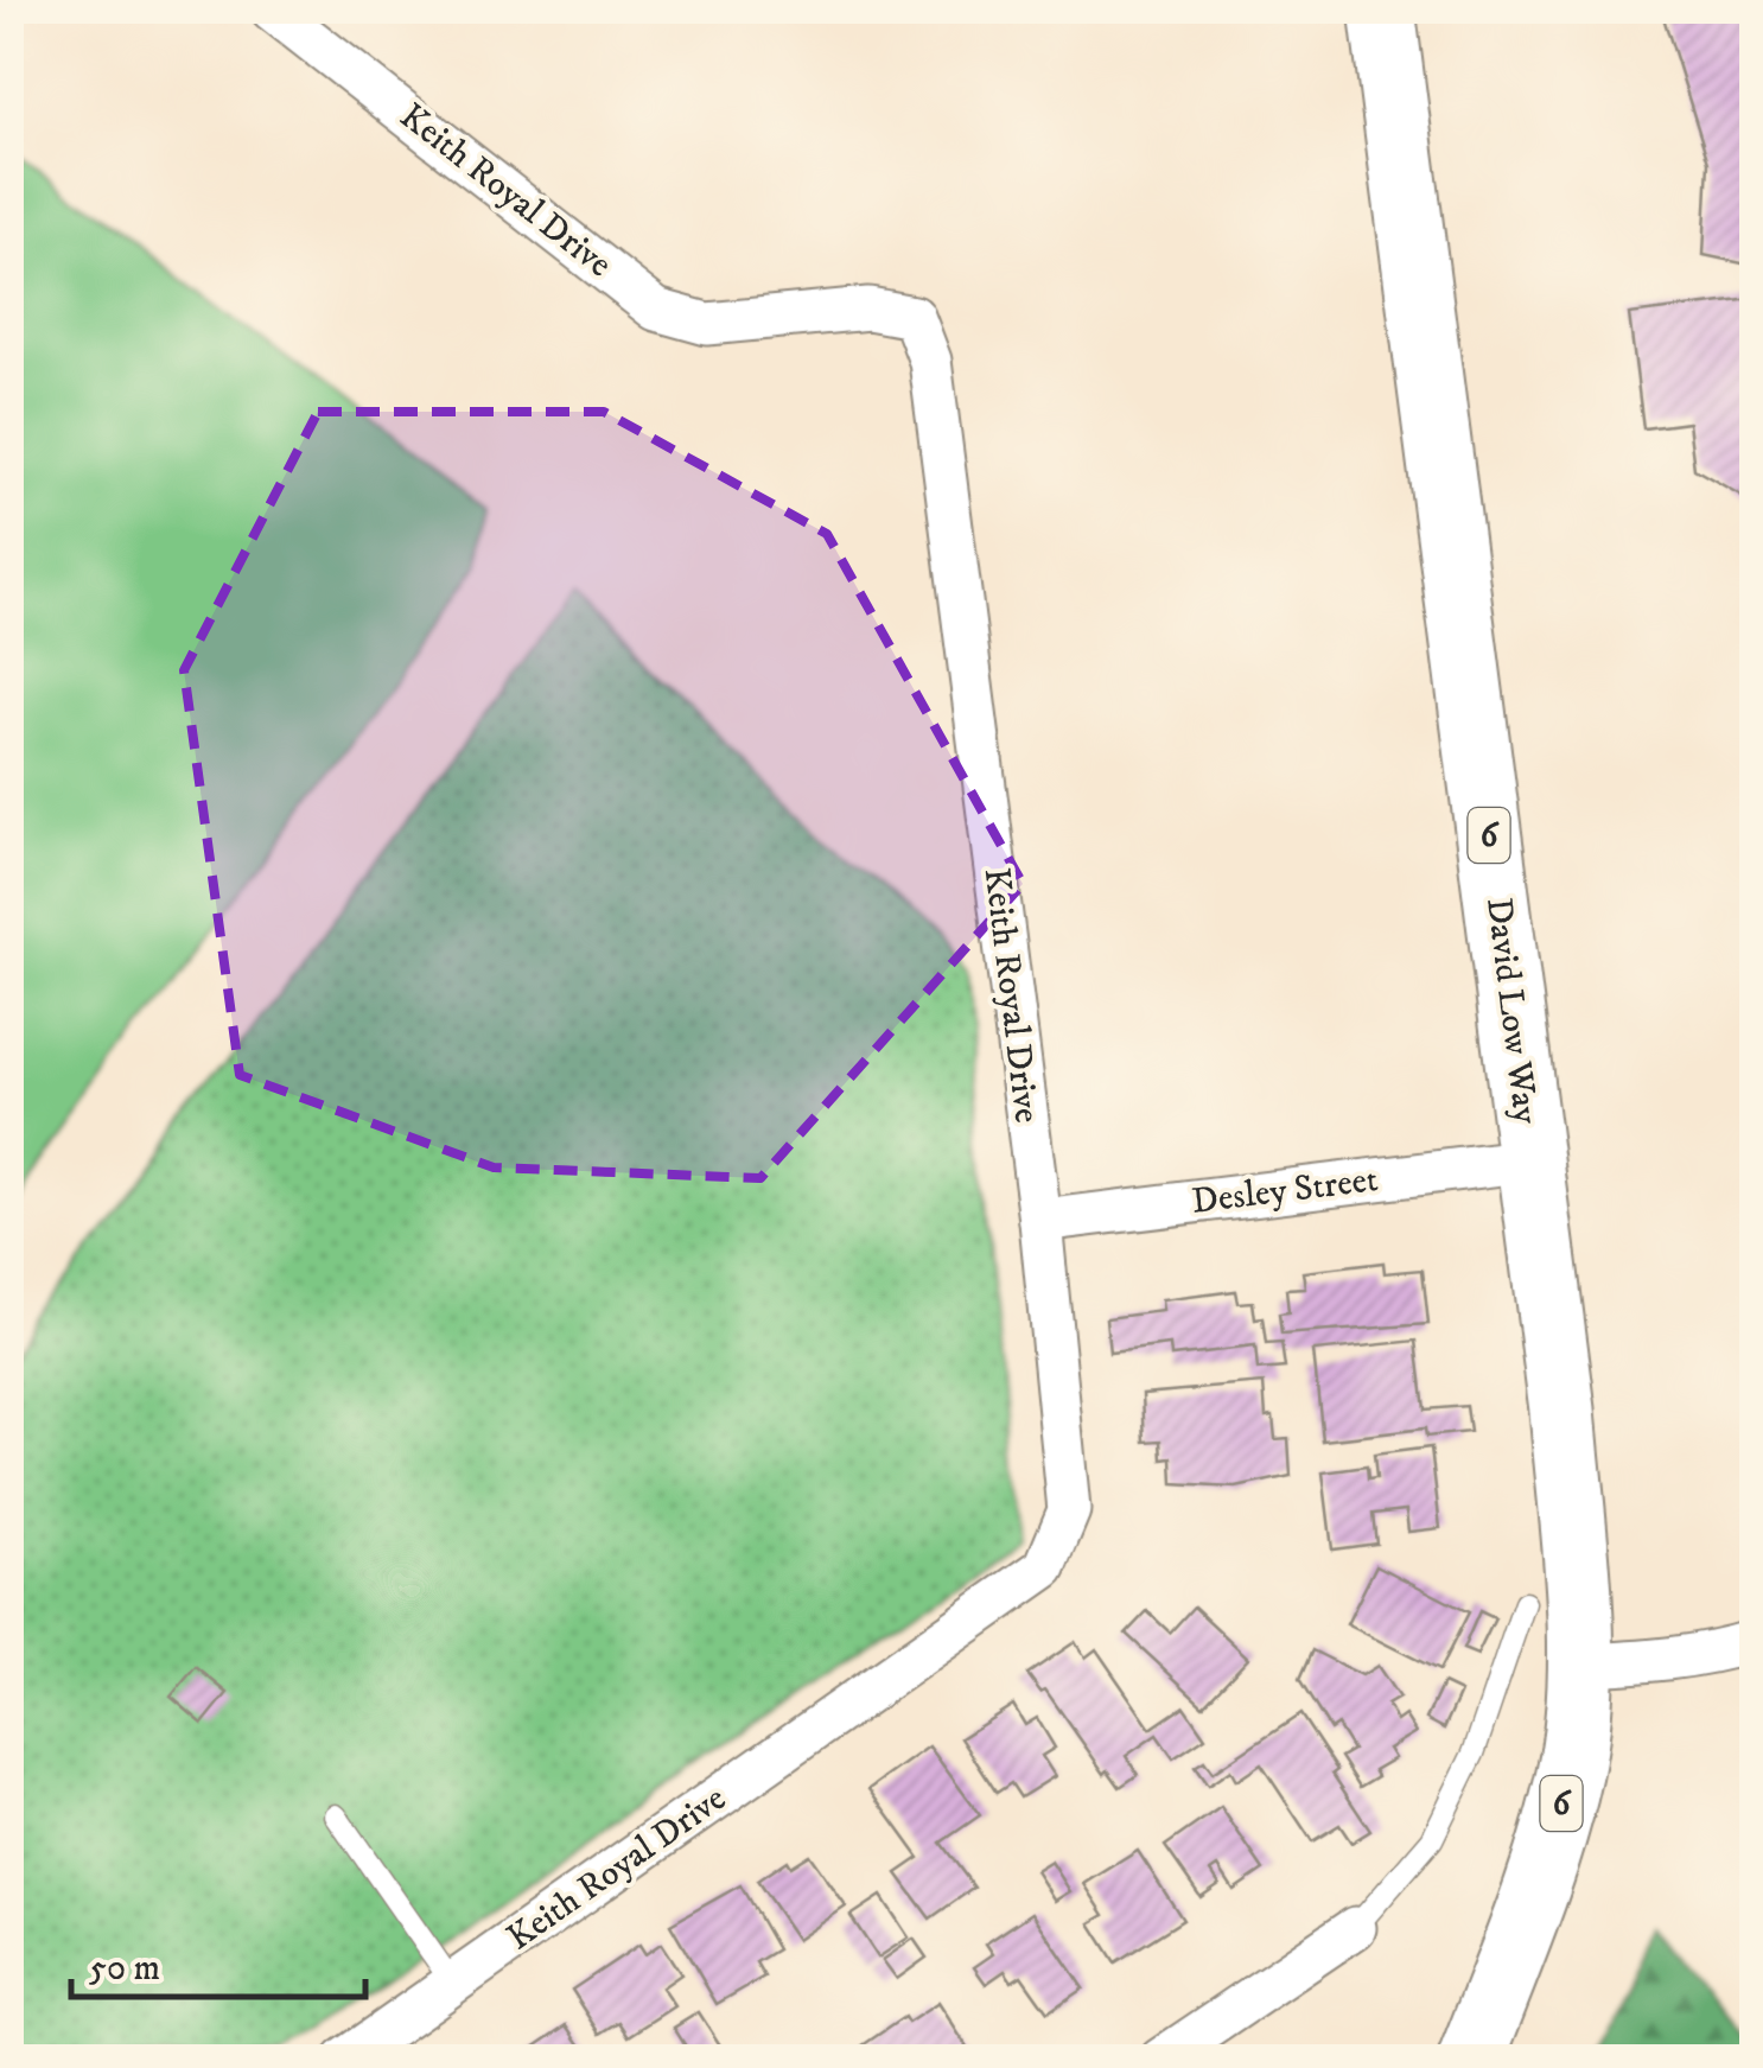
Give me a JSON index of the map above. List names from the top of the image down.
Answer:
{
  "streets": {
    "main road": ["6", "David Low Way"],
    "street": ["Keith Royal Drive", "Desley Street"]
  },
  "crossings": [
    ["Keith Royal Drive", "Desley Street"],
    ["David Low Way", "Desley Street"]
  ],
  "scale_bar": "50 m"
}
